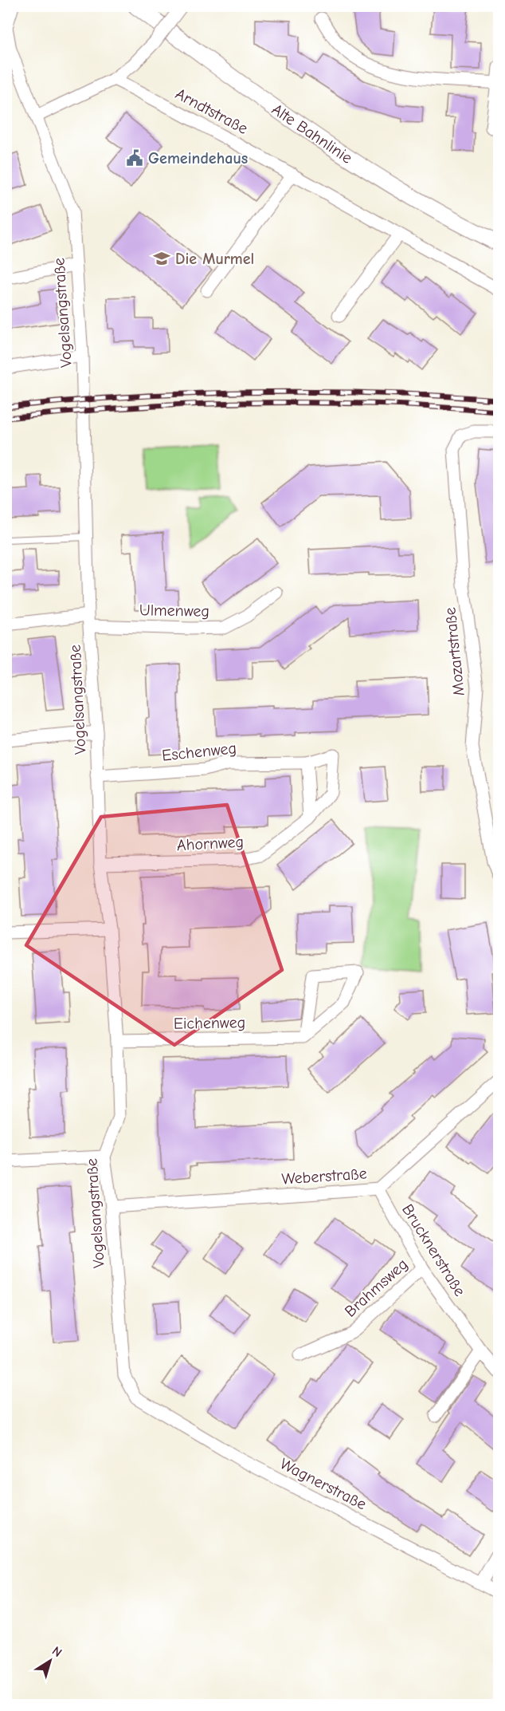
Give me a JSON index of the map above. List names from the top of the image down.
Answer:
{
  "streets": {
    "street": [
      "Arndtstraße",
      "Alte Bahnlinie",
      "Vogelsangstraße",
      "Ulmenweg",
      "Mozartstraße",
      "Eschenweg",
      "Ahornweg",
      "Eichenweg",
      "Weberstraße",
      "Brucknerstraße",
      "Brahmsweg",
      "Wagnerstraße"
    ]
  },
  "crossings": [
    ["Vogelsangstraße", "Ulmenweg"],
    ["Vogelsangstraße", "Eschenweg"],
    ["Vogelsangstraße", "Ahornweg"],
    ["Vogelsangstraße", "Eichenweg"],
    ["Vogelsangstraße", "Weberstraße"],
    ["Vogelsangstraße", "Wagnerstraße"],
    ["Eschenweg", "Ahornweg"],
    ["Weberstraße", "Brucknerstraße"],
    ["Brucknerstraße", "Brahmsweg"]
  ],
  "places": {
    "public building": ["Gemeindehaus"],
    "school or university": ["Die Murmel"]
  },
  "north": "top right"
}
